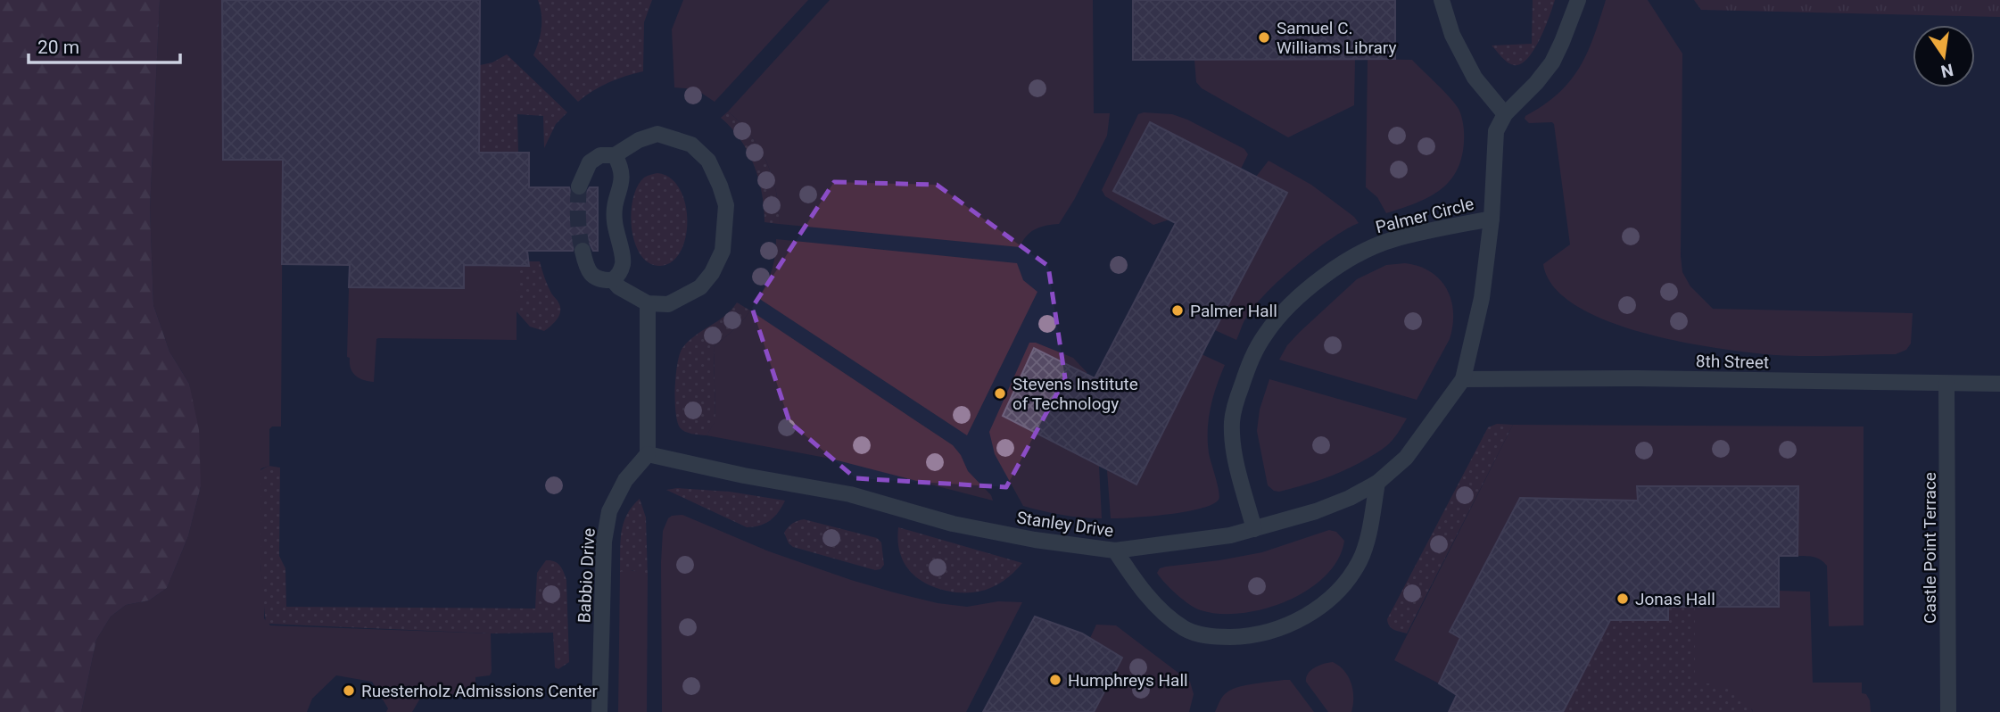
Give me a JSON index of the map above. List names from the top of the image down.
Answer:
{
  "streets": {
    "street": [
      "Palmer Circle",
      "8th Street",
      "Stanley Drive",
      "Castle Point Terrace",
      "Babbio Drive"
    ]
  },
  "crossings": [
    ["Palmer Circle", "Stanley Drive"],
    ["8th Street", "Stanley Drive"],
    ["8th Street", "Castle Point Terrace"],
    ["Stanley Drive", "Babbio Drive"]
  ],
  "places": [
    "Samuel C. Williams Library",
    "Palmer Hall",
    "Stevens Institute of Technology",
    "Jonas Hall",
    "Humphreys Hall",
    "Ruesterholz Admissions Center"
  ],
  "scale_bar": "20 m",
  "north": "bottom"
}
